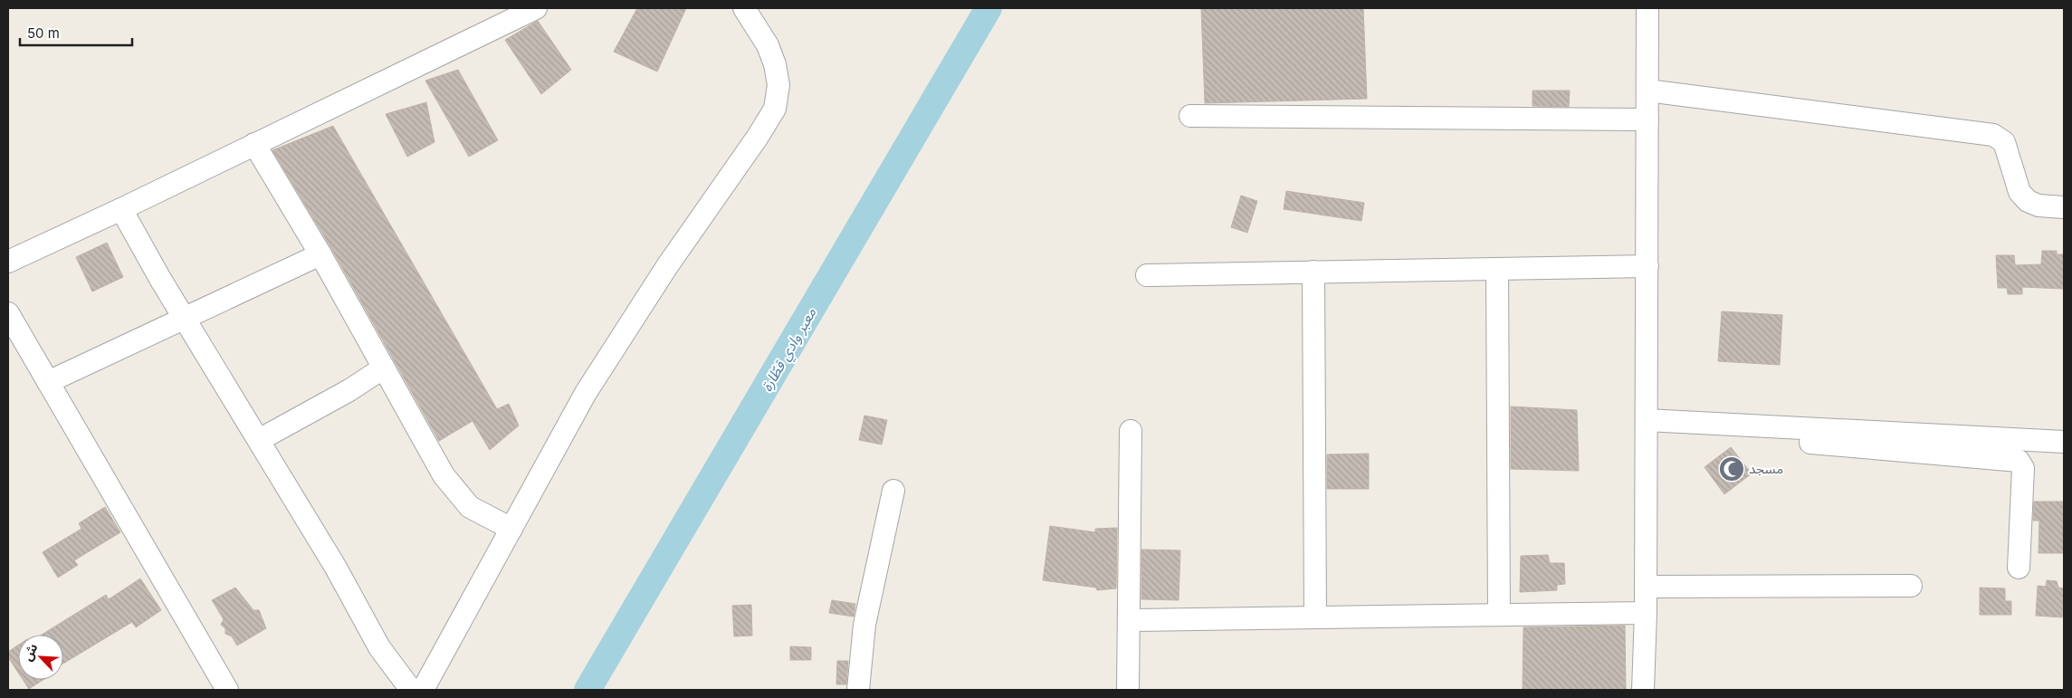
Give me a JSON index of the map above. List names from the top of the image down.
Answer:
{
  "water": ["معبر وادي قطّارة"],
  "places": {
    "mosque": ["مسجد"]
  },
  "scale_bar": "50 m",
  "north": "top left"
}
